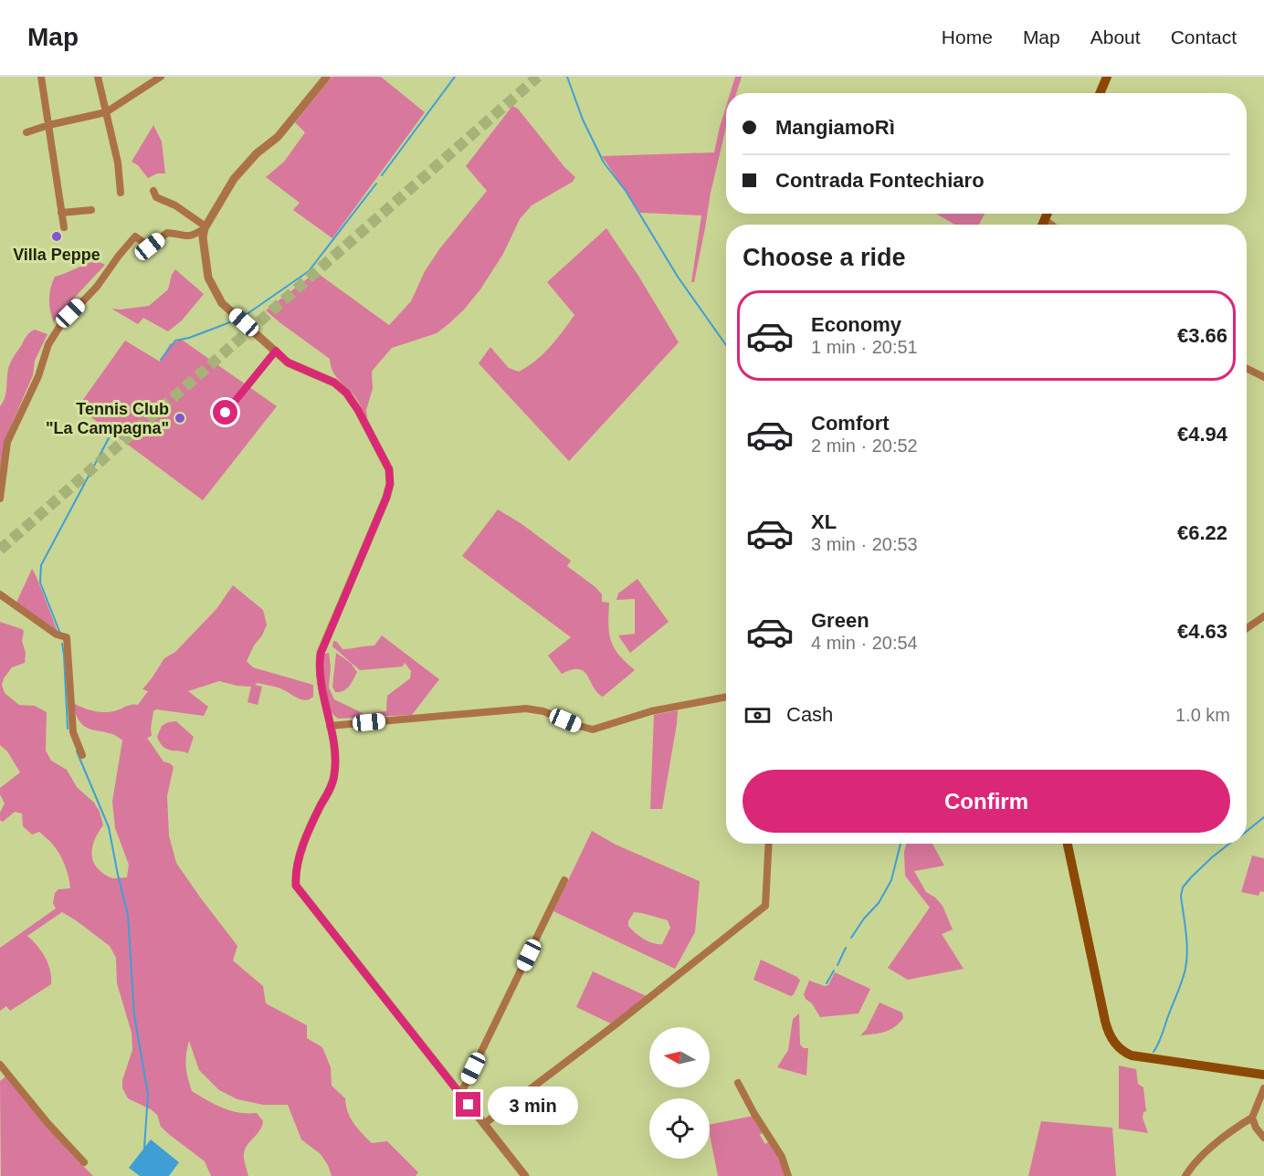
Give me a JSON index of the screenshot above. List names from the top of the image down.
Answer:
{
  "places": ["Villa Peppe", "Tennis Club \"La Campagna\""],
  "north": "left",
  "page": {
    "header": "Map",
    "nav": [
      "Home",
      "Map",
      "About",
      "Contact"
    ],
    "banner": ["MangiamoRì", "Contrada Fontechiaro"],
    "heading": "Choose a ride",
    "list": [
      {
        "name": "Economy",
        "note": "1 min · 20:51",
        "value": "€3.66"
      },
      {
        "name": "Comfort",
        "note": "2 min · 20:52",
        "value": "€4.94"
      },
      {
        "name": "XL",
        "note": "3 min · 20:53",
        "value": "€6.22"
      },
      {
        "name": "Green",
        "note": "4 min · 20:54",
        "value": "€4.63"
      }
    ],
    "pay": ["Cash", "1.0 km"],
    "buttons": "Confirm",
    "bubble": "3 min"
  }
}
